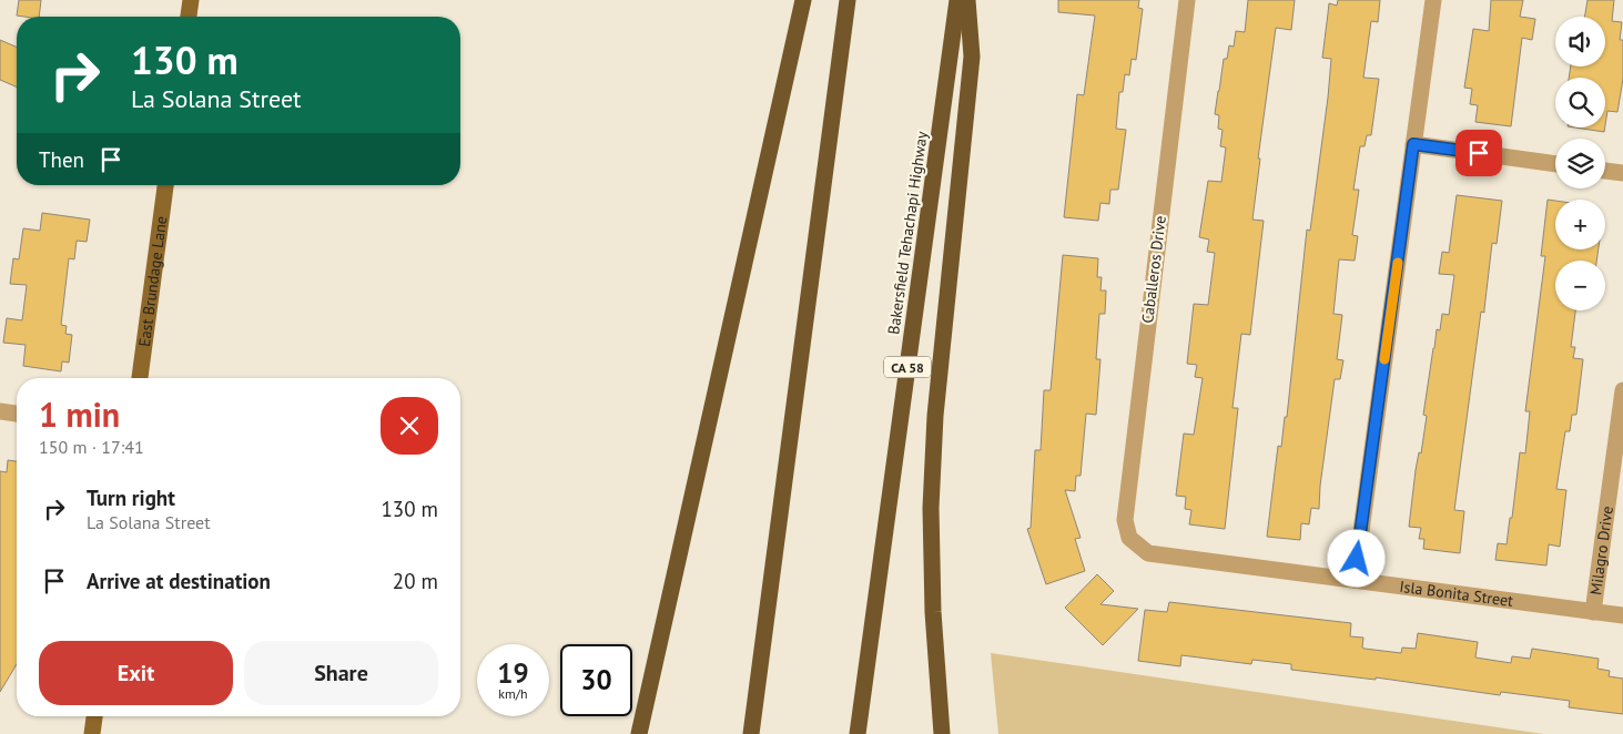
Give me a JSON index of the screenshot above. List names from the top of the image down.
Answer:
{
  "streets": {
    "highway": ["Bakersfield Tehachapi Highway", "CA 58"],
    "main road": ["East Brundage Lane"],
    "street": ["Caballeros Drive", "Milagro Drive", "Isla Bonita Street"]
  },
  "crossings": [
    ["Caballeros Drive", "Isla Bonita Street"],
    ["Milagro Drive", "Isla Bonita Street"]
  ],
  "page": {
    "map_buttons": ["+", "−"],
    "turn": ["130 m", "La Solana Street"],
    "then": "Then",
    "heading": ["1 min", "150 m · 17:41"],
    "list": [
      {
        "name": "Turn right",
        "note": "La Solana Street",
        "value": "130 m"
      },
      {
        "name": "Arrive at destination",
        "value": "20 m"
      }
    ],
    "buttons": ["Exit", "Share"],
    "speed": "19 km/h",
    "limit": "30"
  }
}
